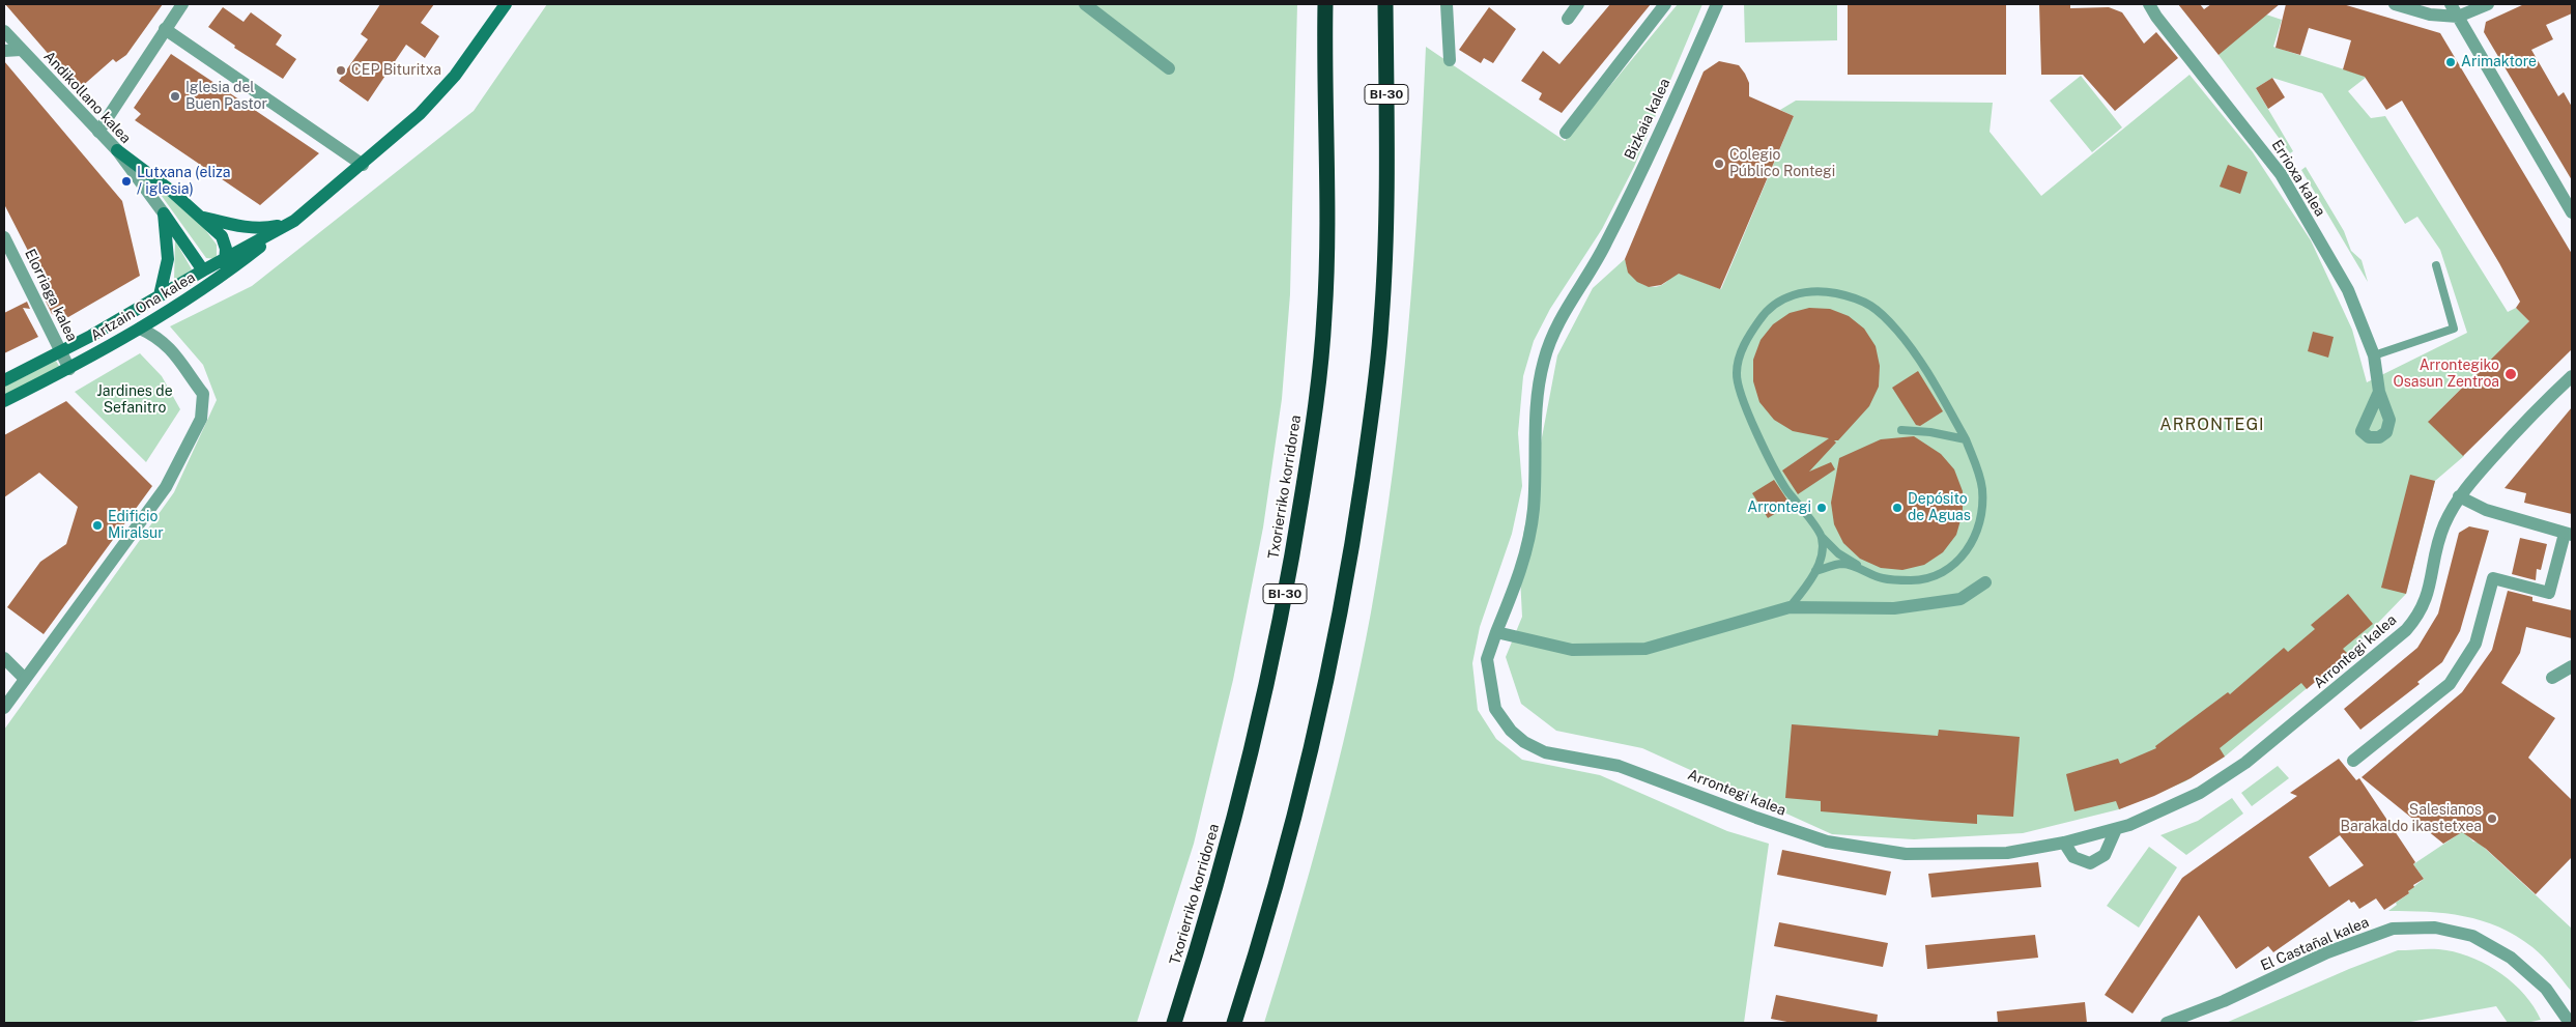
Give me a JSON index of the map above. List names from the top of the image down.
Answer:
{
  "streets": {
    "highway": ["BI-30", "Txorierriko korridorea"],
    "main road": ["Artzain Ona kalea"],
    "street": [
      "Andikollano kalea",
      "Bizkaia kalea",
      "Errioxa kalea",
      "Elorriaga kalea",
      "Arrontegi kalea",
      "El Castañal kalea"
    ]
  },
  "crossings": [
    ["Bizkaia kalea", "Arrontegi kalea"],
    ["Elorriaga kalea", "Artzain Ona kalea"]
  ],
  "districts": ["ARRONTEGI"],
  "parks": ["Jardines de Sefanitro"],
  "places": [
    "Arimaktore",
    "CEP Bituritxa",
    "Iglesia del Buen Pastor",
    "Colegio Público Rontegi",
    "Lutxana (eliza / iglesia)",
    "Arrontegiko Osasun Zentroa",
    "Arrontegi",
    "Depósito de Aguas",
    "Edificio Miralsur",
    "Salesianos Barakaldo ikastetxea"
  ]
}
